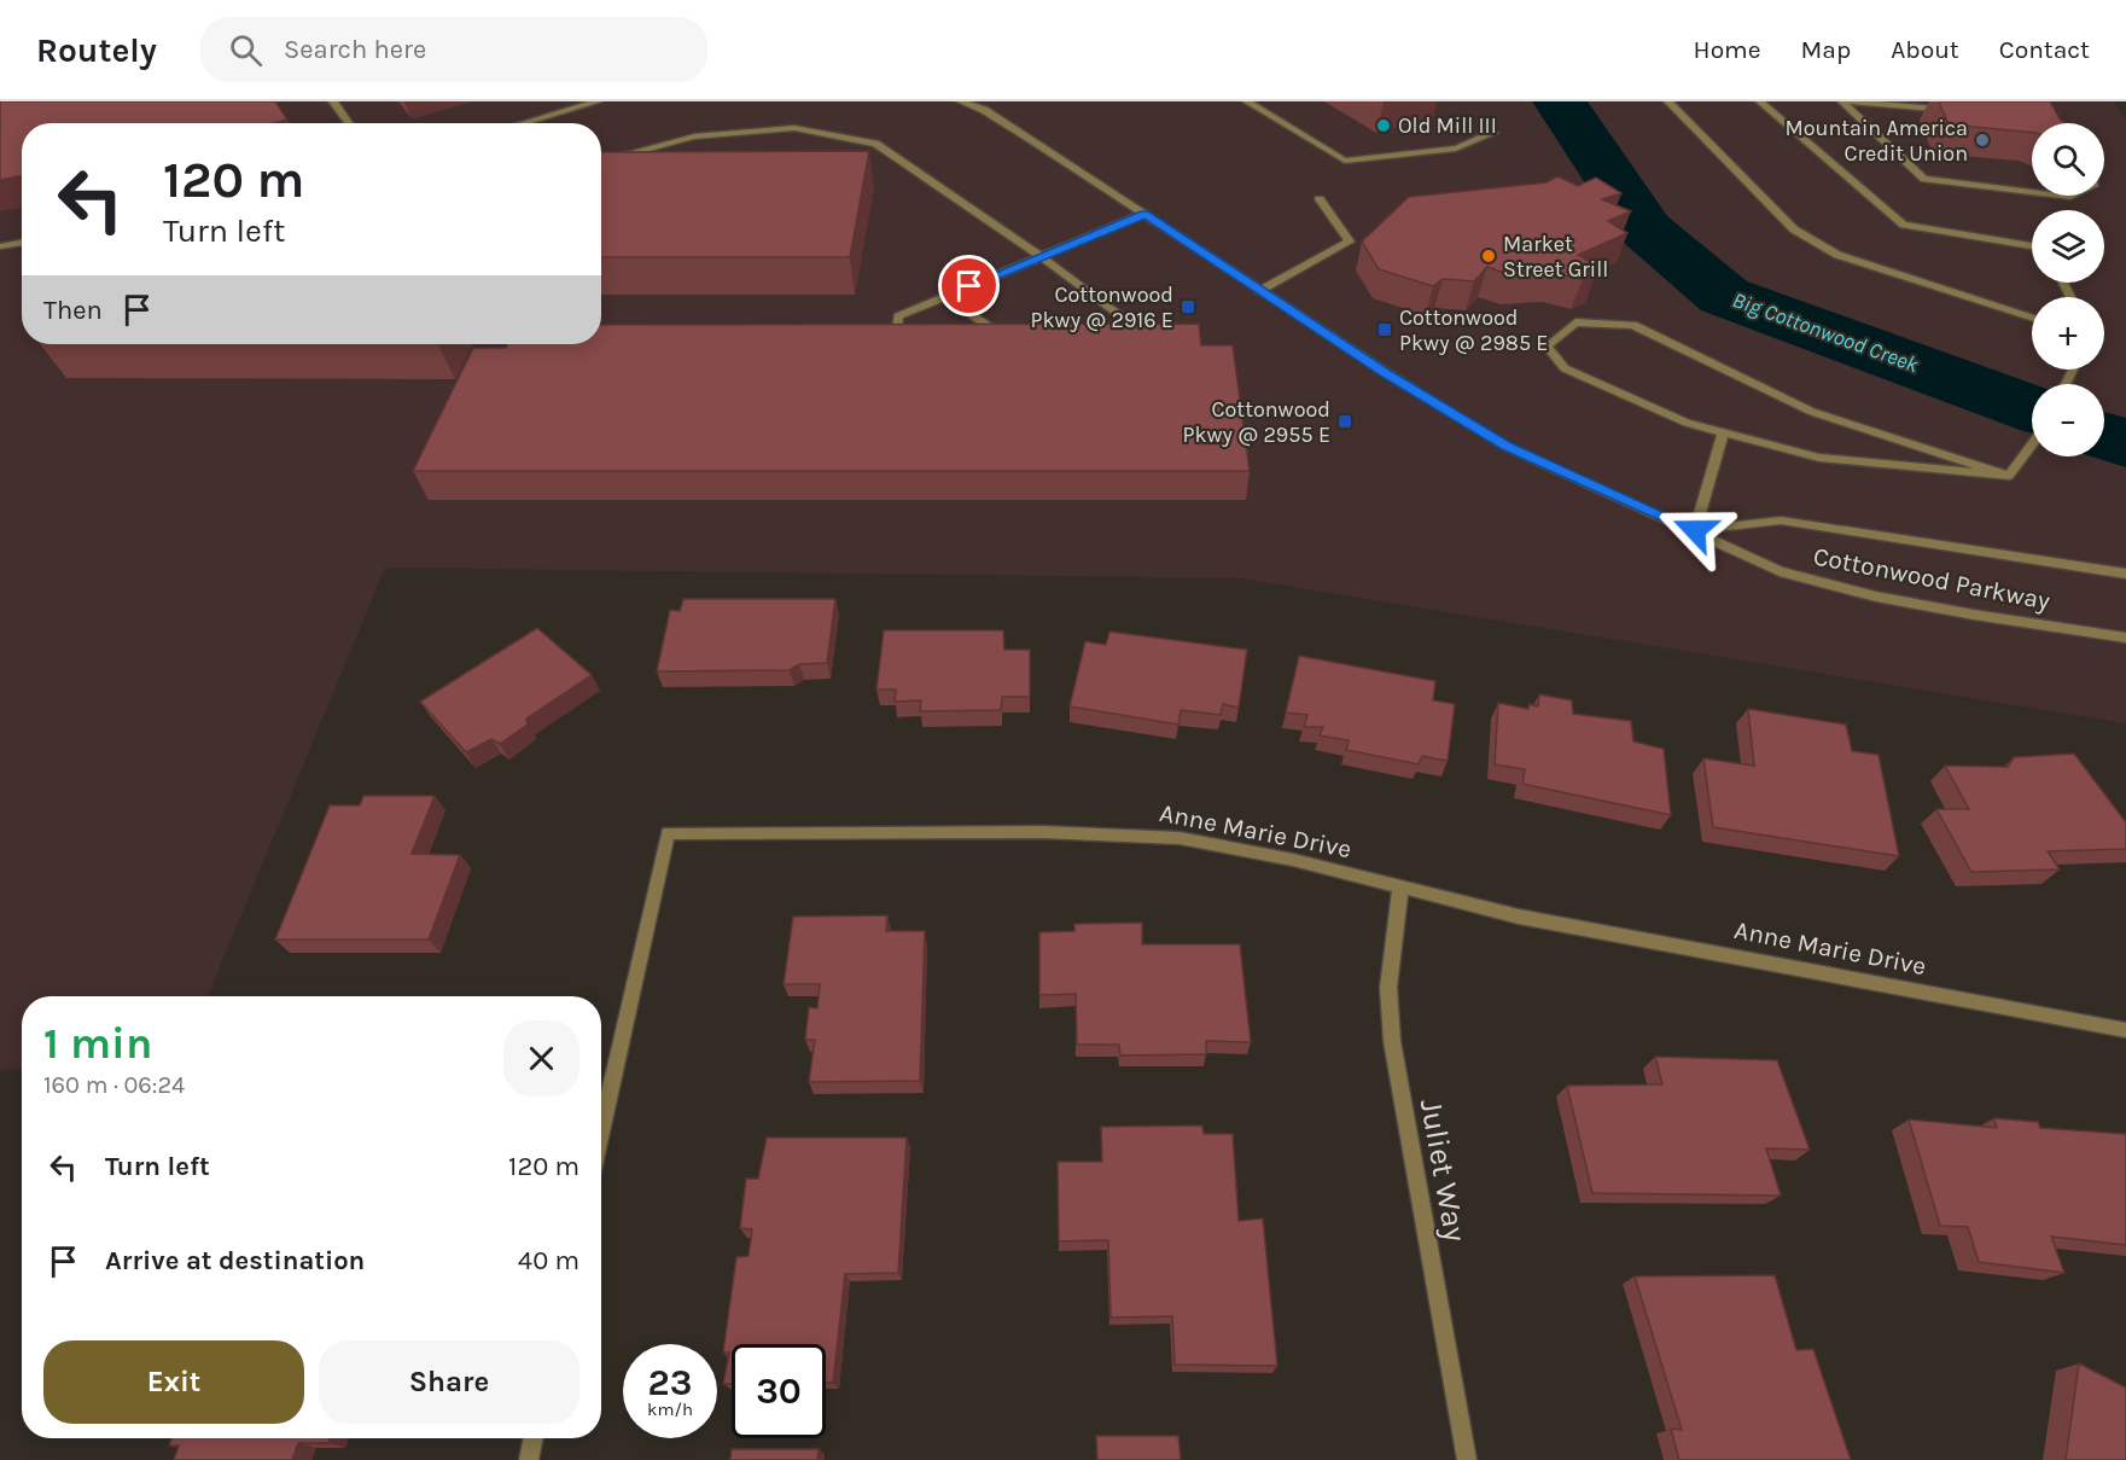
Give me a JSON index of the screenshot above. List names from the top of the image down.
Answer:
{
  "streets": {
    "street": ["Cottonwood Parkway", "Anne Marie Drive", "Juliet Way"]
  },
  "crossings": [
    ["Anne Marie Drive", "Juliet Way"]
  ],
  "water": ["Big Cottonwood Creek"],
  "places": {
    "other": ["Old Mill III", "Mountain America Credit Union", "Market Street Grill"],
    "transit": ["Cottonwood Pkwy @ 2916 E", "Cottonwood Pkwy @ 2985 E", "Cottonwood Pkwy @ 2955 E"]
  },
  "page": {
    "header": "Routely",
    "search": "Search here",
    "nav": [
      "Home",
      "Map",
      "About",
      "Contact"
    ],
    "map_buttons": ["+", "−"],
    "turn": ["120 m", "Turn left"],
    "then": "Then",
    "heading": ["1 min", "160 m · 06:24"],
    "list": [
      {
        "name": "Turn left",
        "value": "120 m"
      },
      {
        "name": "Arrive at destination",
        "value": "40 m"
      }
    ],
    "buttons": ["Exit", "Share"],
    "speed": "23 km/h",
    "limit": "30"
  }
}
